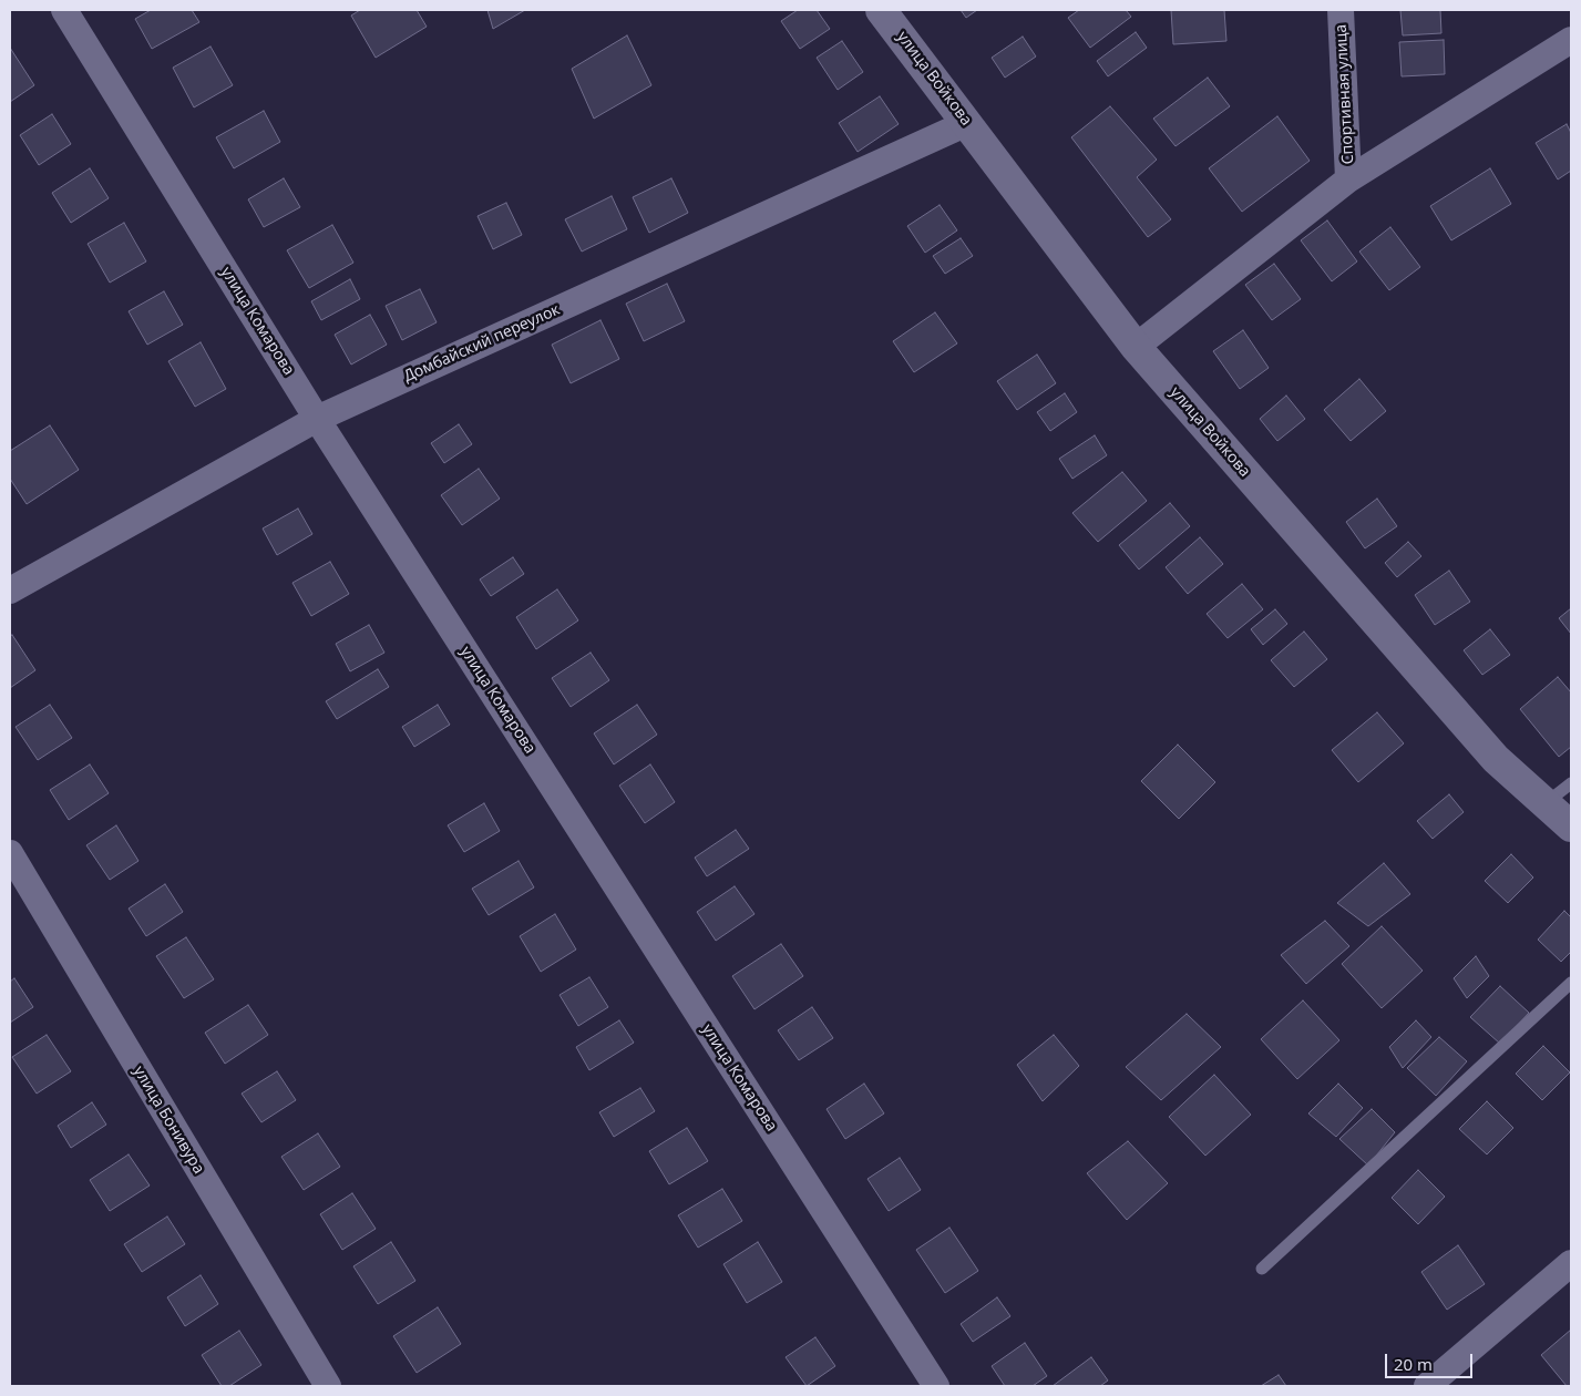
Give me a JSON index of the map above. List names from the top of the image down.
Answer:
{
  "streets": {
    "street": [
      "улица Войкова",
      "Спортивная улица",
      "улица Комарова",
      "Домбайский переулок",
      "улица Бонивура"
    ]
  },
  "crossings": [
    ["улица Войкова", "Домбайский переулок"],
    ["улица Комарова", "Домбайский переулок"]
  ],
  "scale_bar": "20 m"
}
